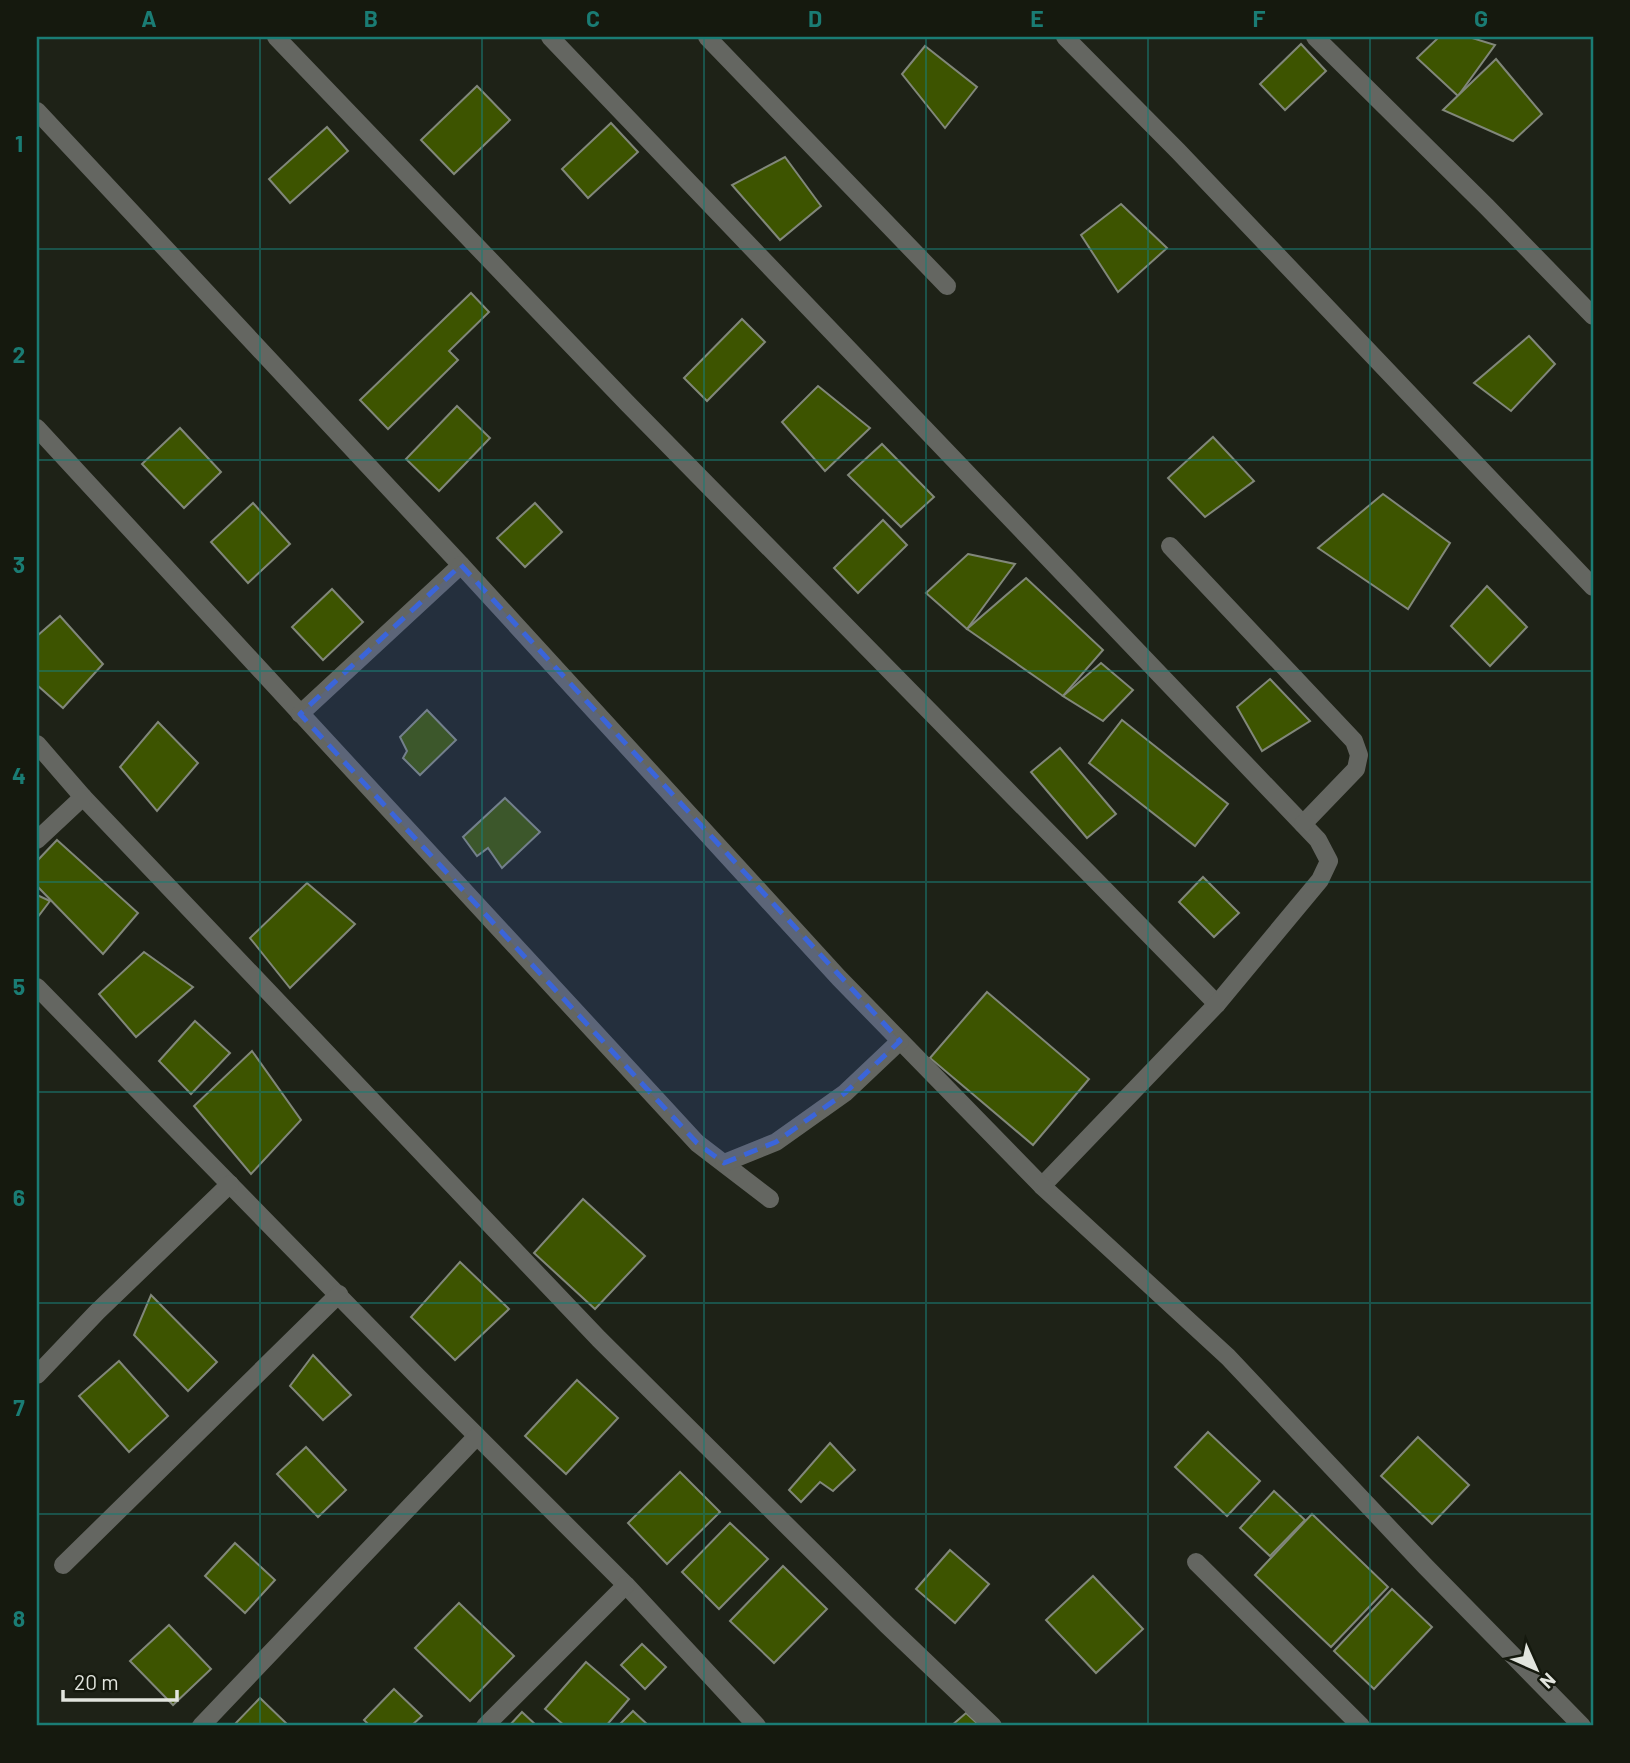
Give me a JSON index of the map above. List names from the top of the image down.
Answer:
{
  "scale_bar": "20 m",
  "north": "bottom right",
  "grid": {
    "columns": [
      "A",
      "B",
      "C",
      "D",
      "E",
      "F",
      "G"
    ],
    "rows": [
      "1",
      "2",
      "3",
      "4",
      "5",
      "6",
      "7",
      "8"
    ]
  }
}
